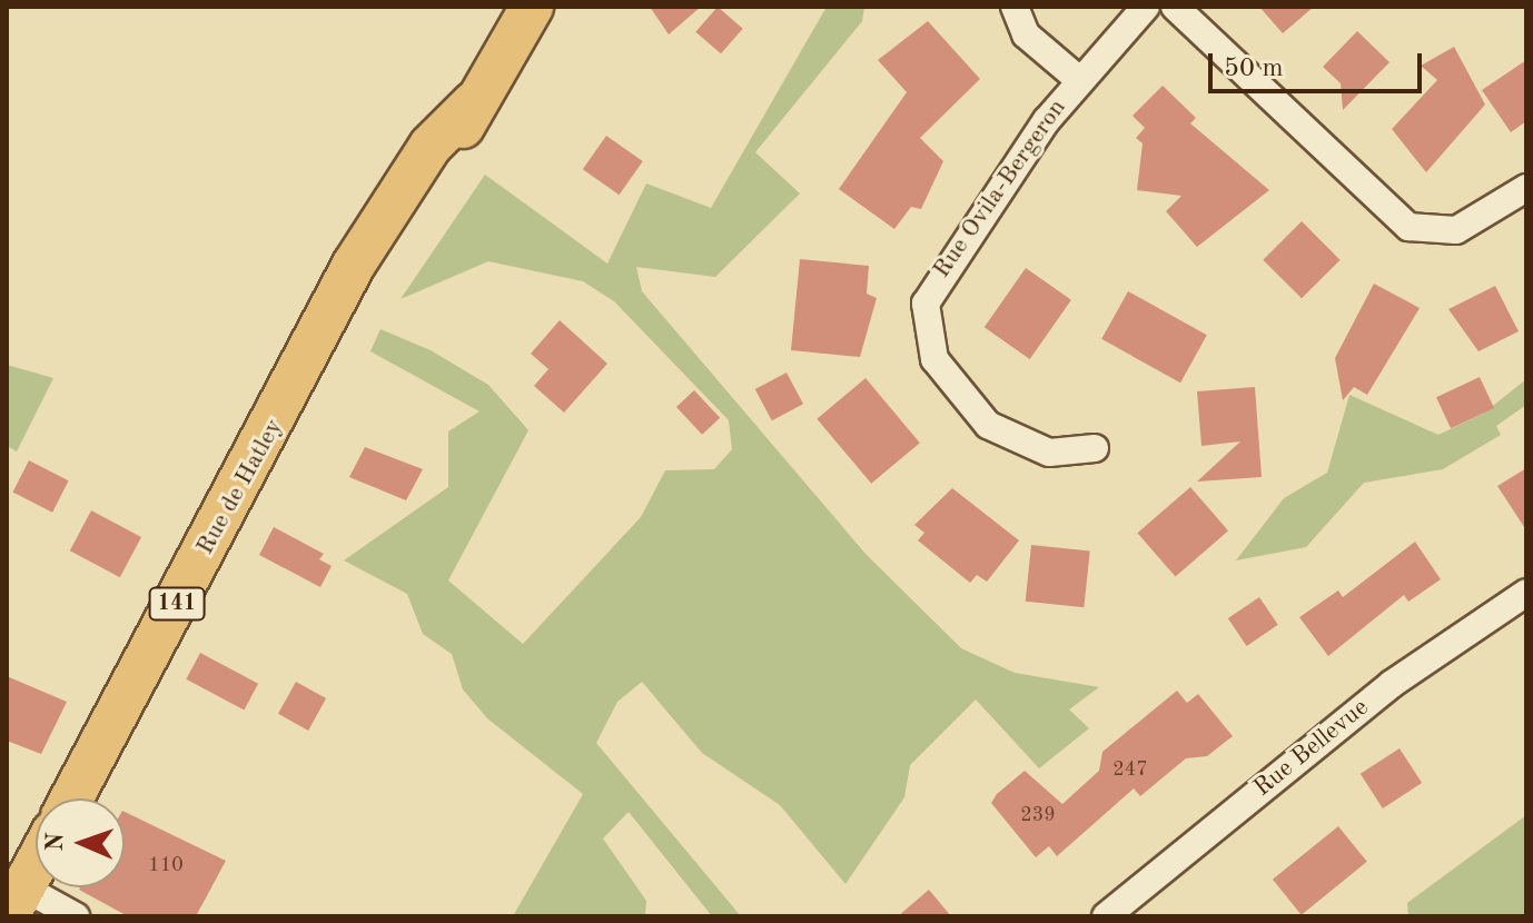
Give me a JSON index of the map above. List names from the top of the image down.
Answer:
{
  "streets": {
    "main road": ["Rue de Hatley", "141"],
    "street": ["Rue Ovila-Bergeron", "Rue Bellevue"]
  },
  "house_numbers": ["247", "239", "110"],
  "scale_bar": "50 m",
  "north": "left"
}
